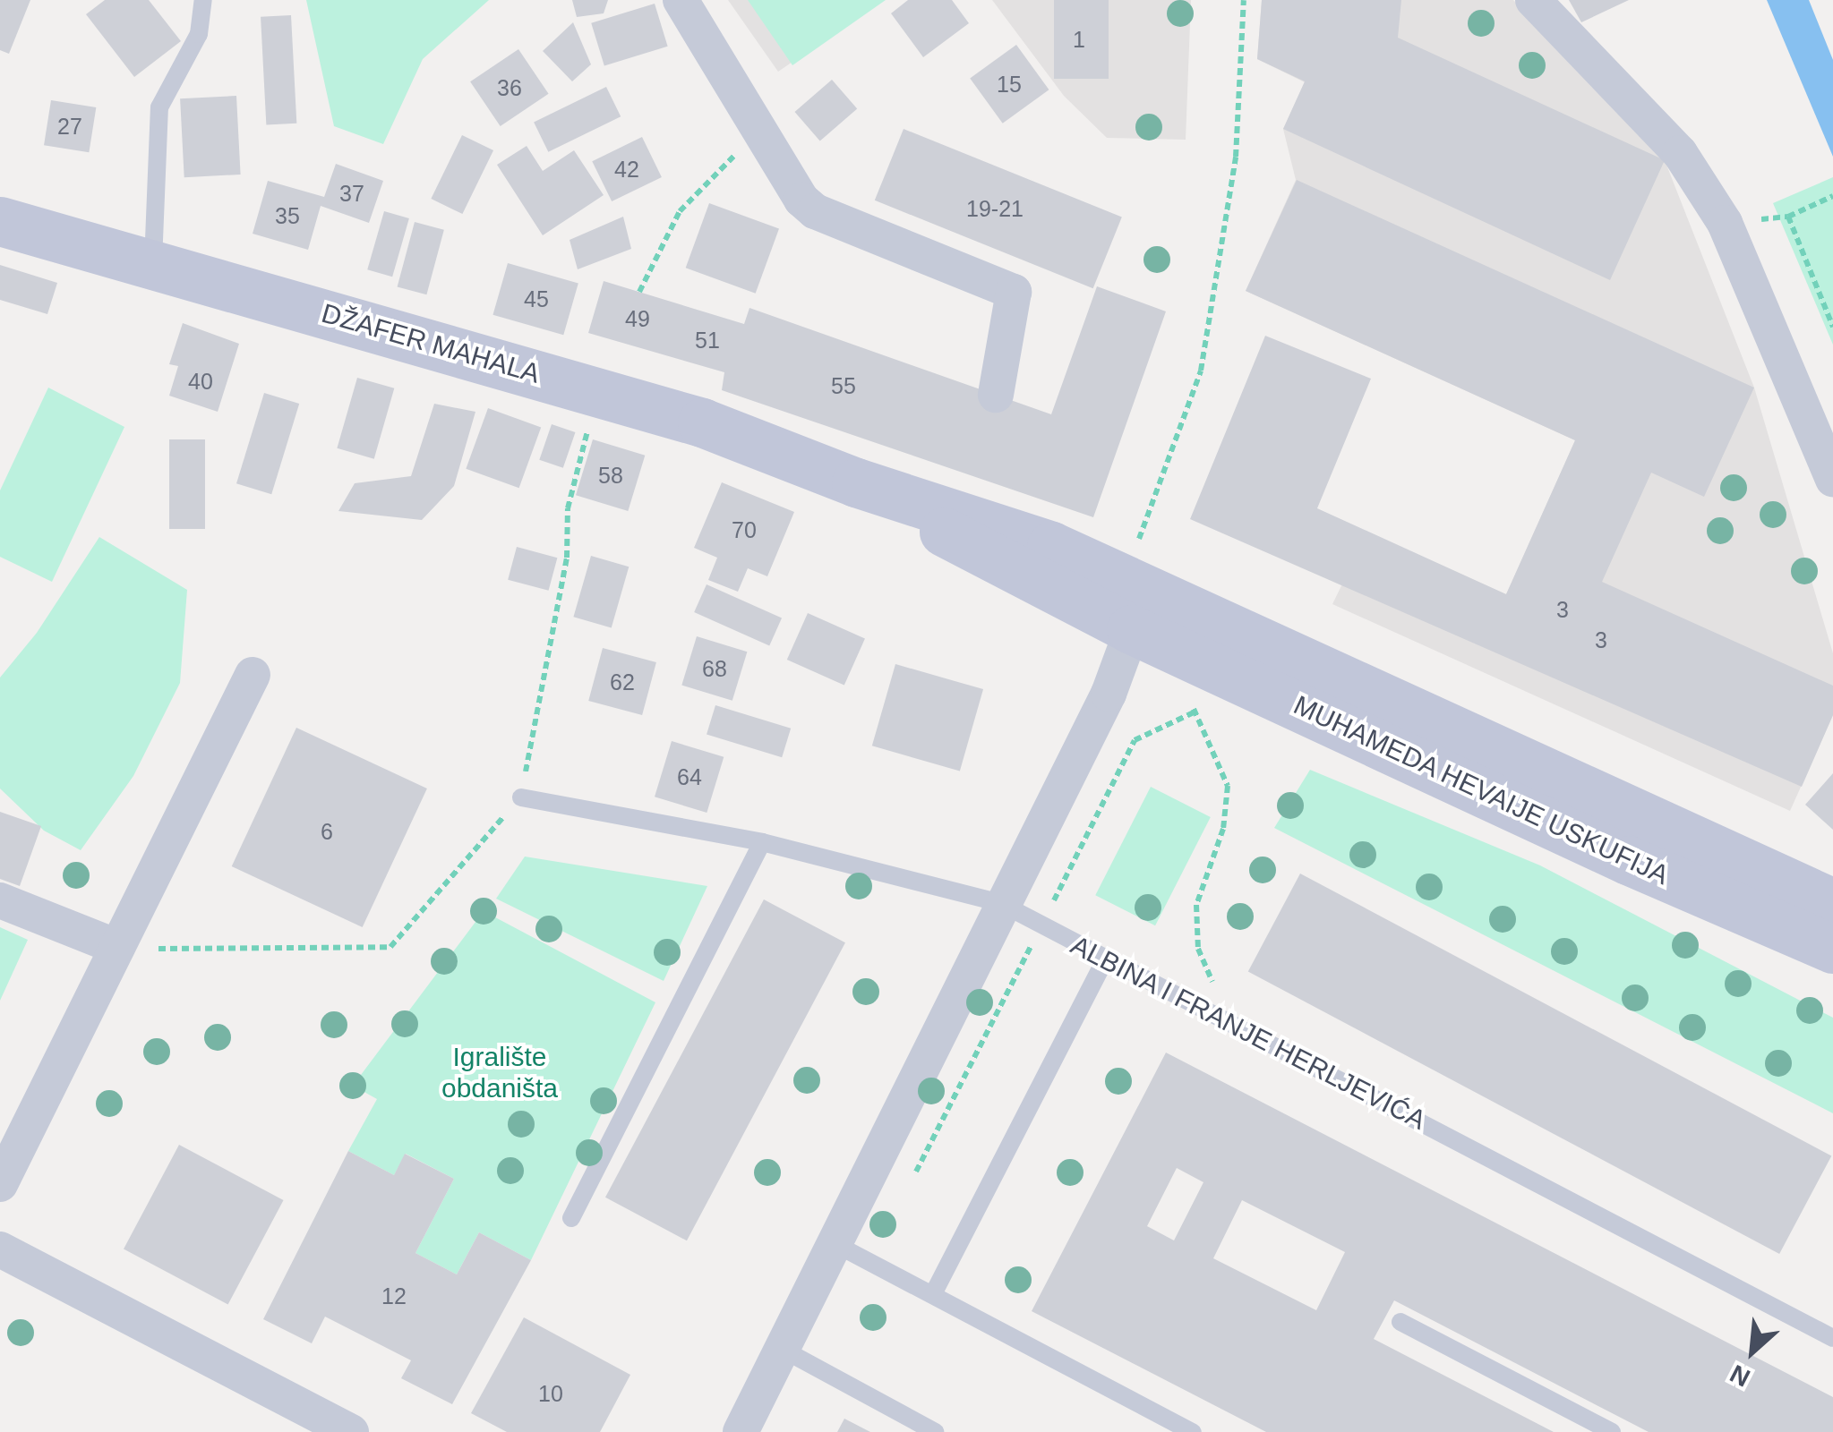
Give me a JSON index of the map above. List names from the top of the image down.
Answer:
{
  "streets": {
    "main road": ["DŽAFER MAHALA", "MUHAMEDA HEVAIJE USKUFIJA"],
    "lane": ["ALBINA I FRANJE HERLJEVIĆA"]
  },
  "crossings": [
    ["DŽAFER MAHALA", "MUHAMEDA HEVAIJE USKUFIJA"]
  ],
  "parks": ["Igralište obdaništa"],
  "house_numbers": [
    "1",
    "15",
    "36",
    "27",
    "42",
    "37",
    "19-21",
    "35",
    "45",
    "49",
    "51",
    "40",
    "55",
    "58",
    "70",
    "3",
    "3",
    "68",
    "62",
    "64",
    "6",
    "12",
    "10"
  ],
  "north": "bottom left"
}
